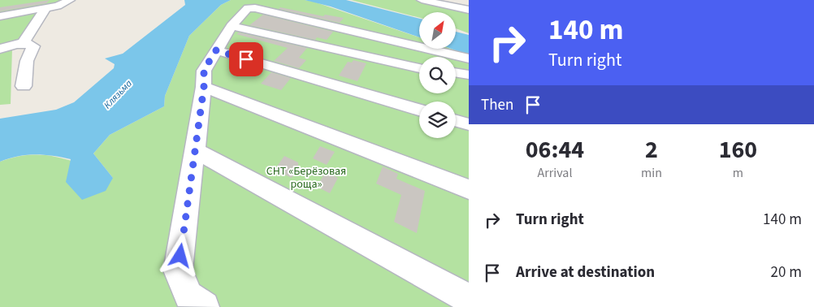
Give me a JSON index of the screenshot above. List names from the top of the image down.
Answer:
{
  "water": ["Клязьма"],
  "parks": ["СНТ «Берёзовая роща»"],
  "north": "top right",
  "page": {
    "turn": ["140 m", "Turn right"],
    "then": "Then",
    "eta": [
      "06:44",
      "Arrival",
      "2",
      "min",
      "160",
      "m"
    ],
    "list": [
      {
        "name": "Turn right",
        "value": "140 m"
      },
      {
        "name": "Arrive at destination",
        "value": "20 m"
      }
    ]
  }
}
